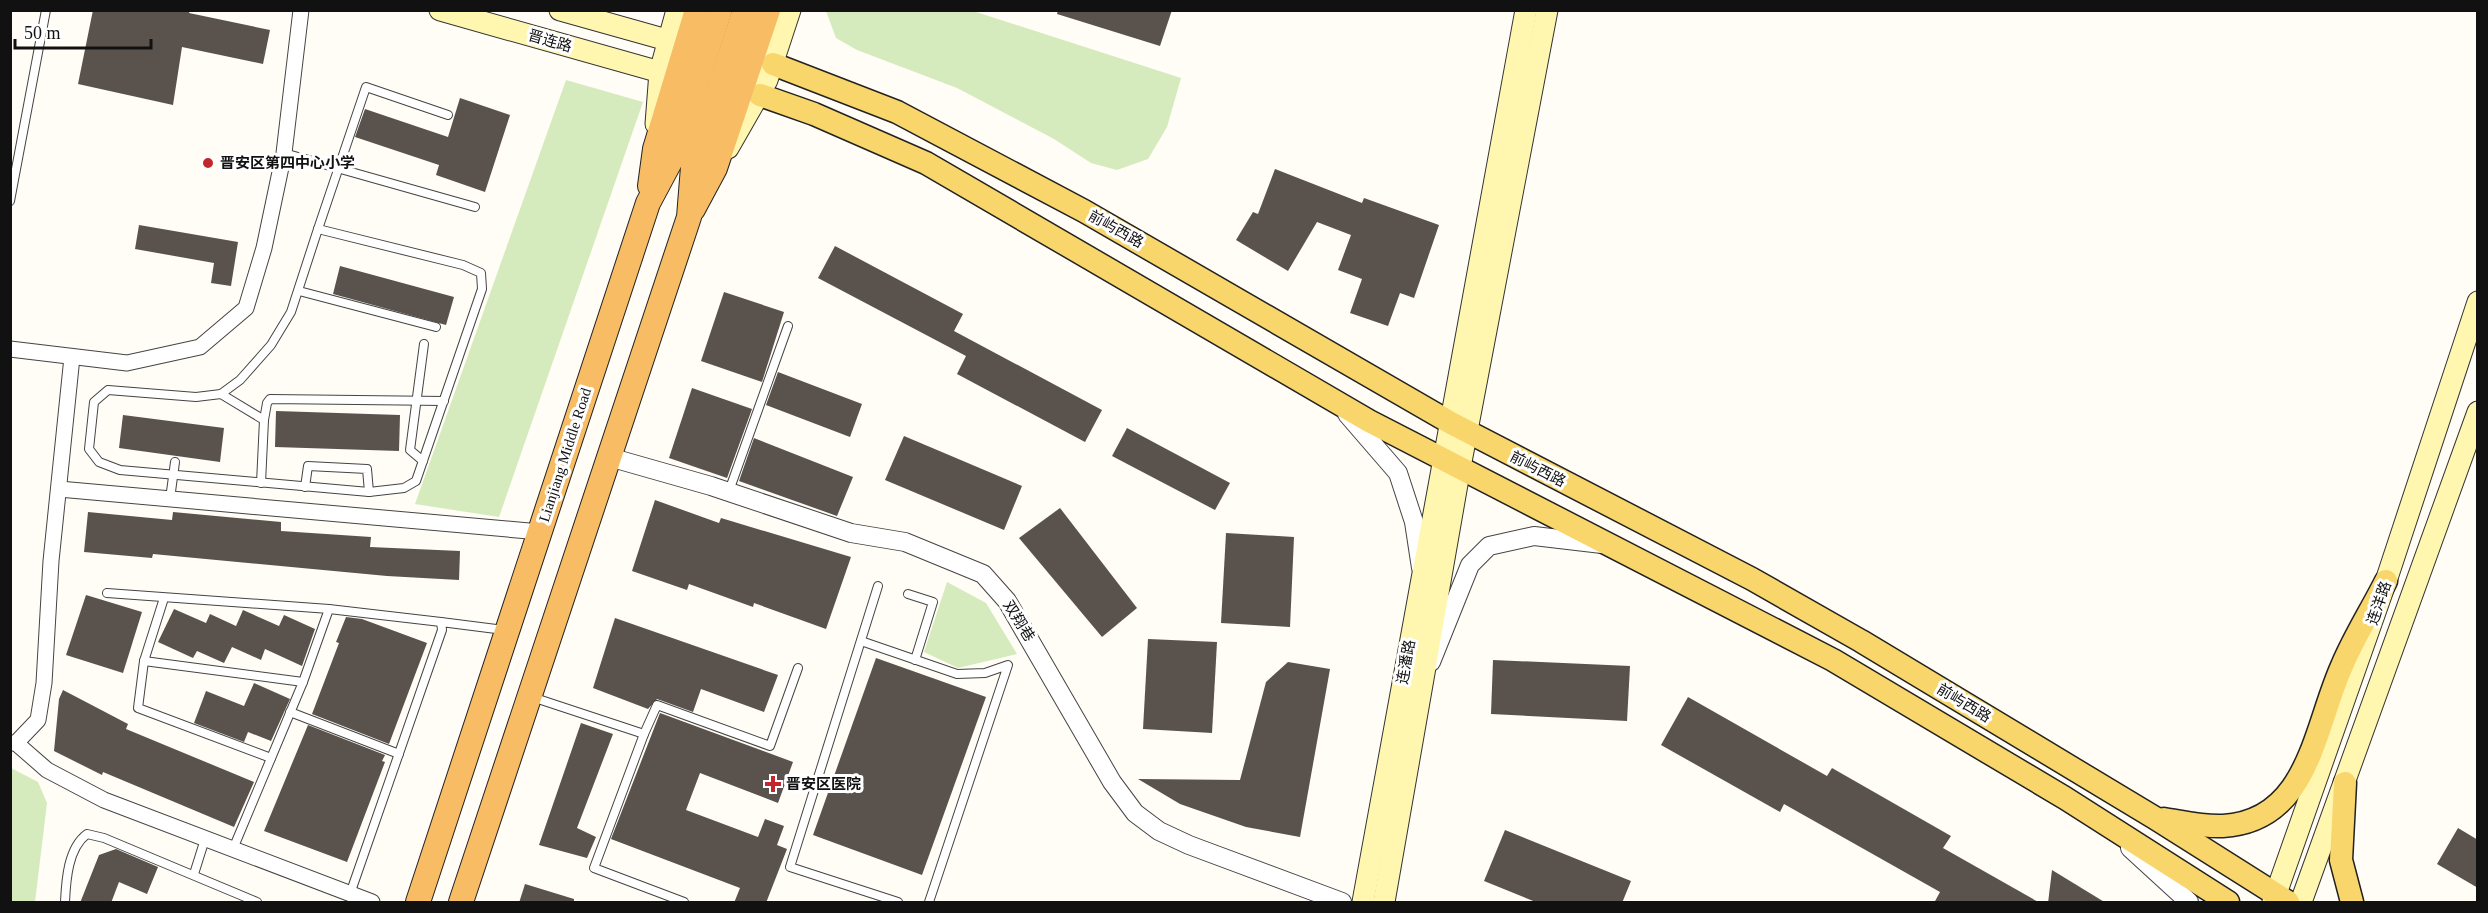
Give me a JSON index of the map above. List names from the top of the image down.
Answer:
{
  "streets": {
    "highway": ["Lianjiang Middle Road"],
    "main road": [
      "晋连路",
      "前屿西路",
      "连洋路",
      "连潘路"
    ],
    "street": ["双翔巷"]
  },
  "crossings": [
    ["前屿西路", "连洋路"],
    ["前屿西路", "连潘路"]
  ],
  "places": {
    "other": ["晋安区第四中心小学"],
    "health": ["晋安区医院"]
  },
  "scale_bar": "50 m"
}
